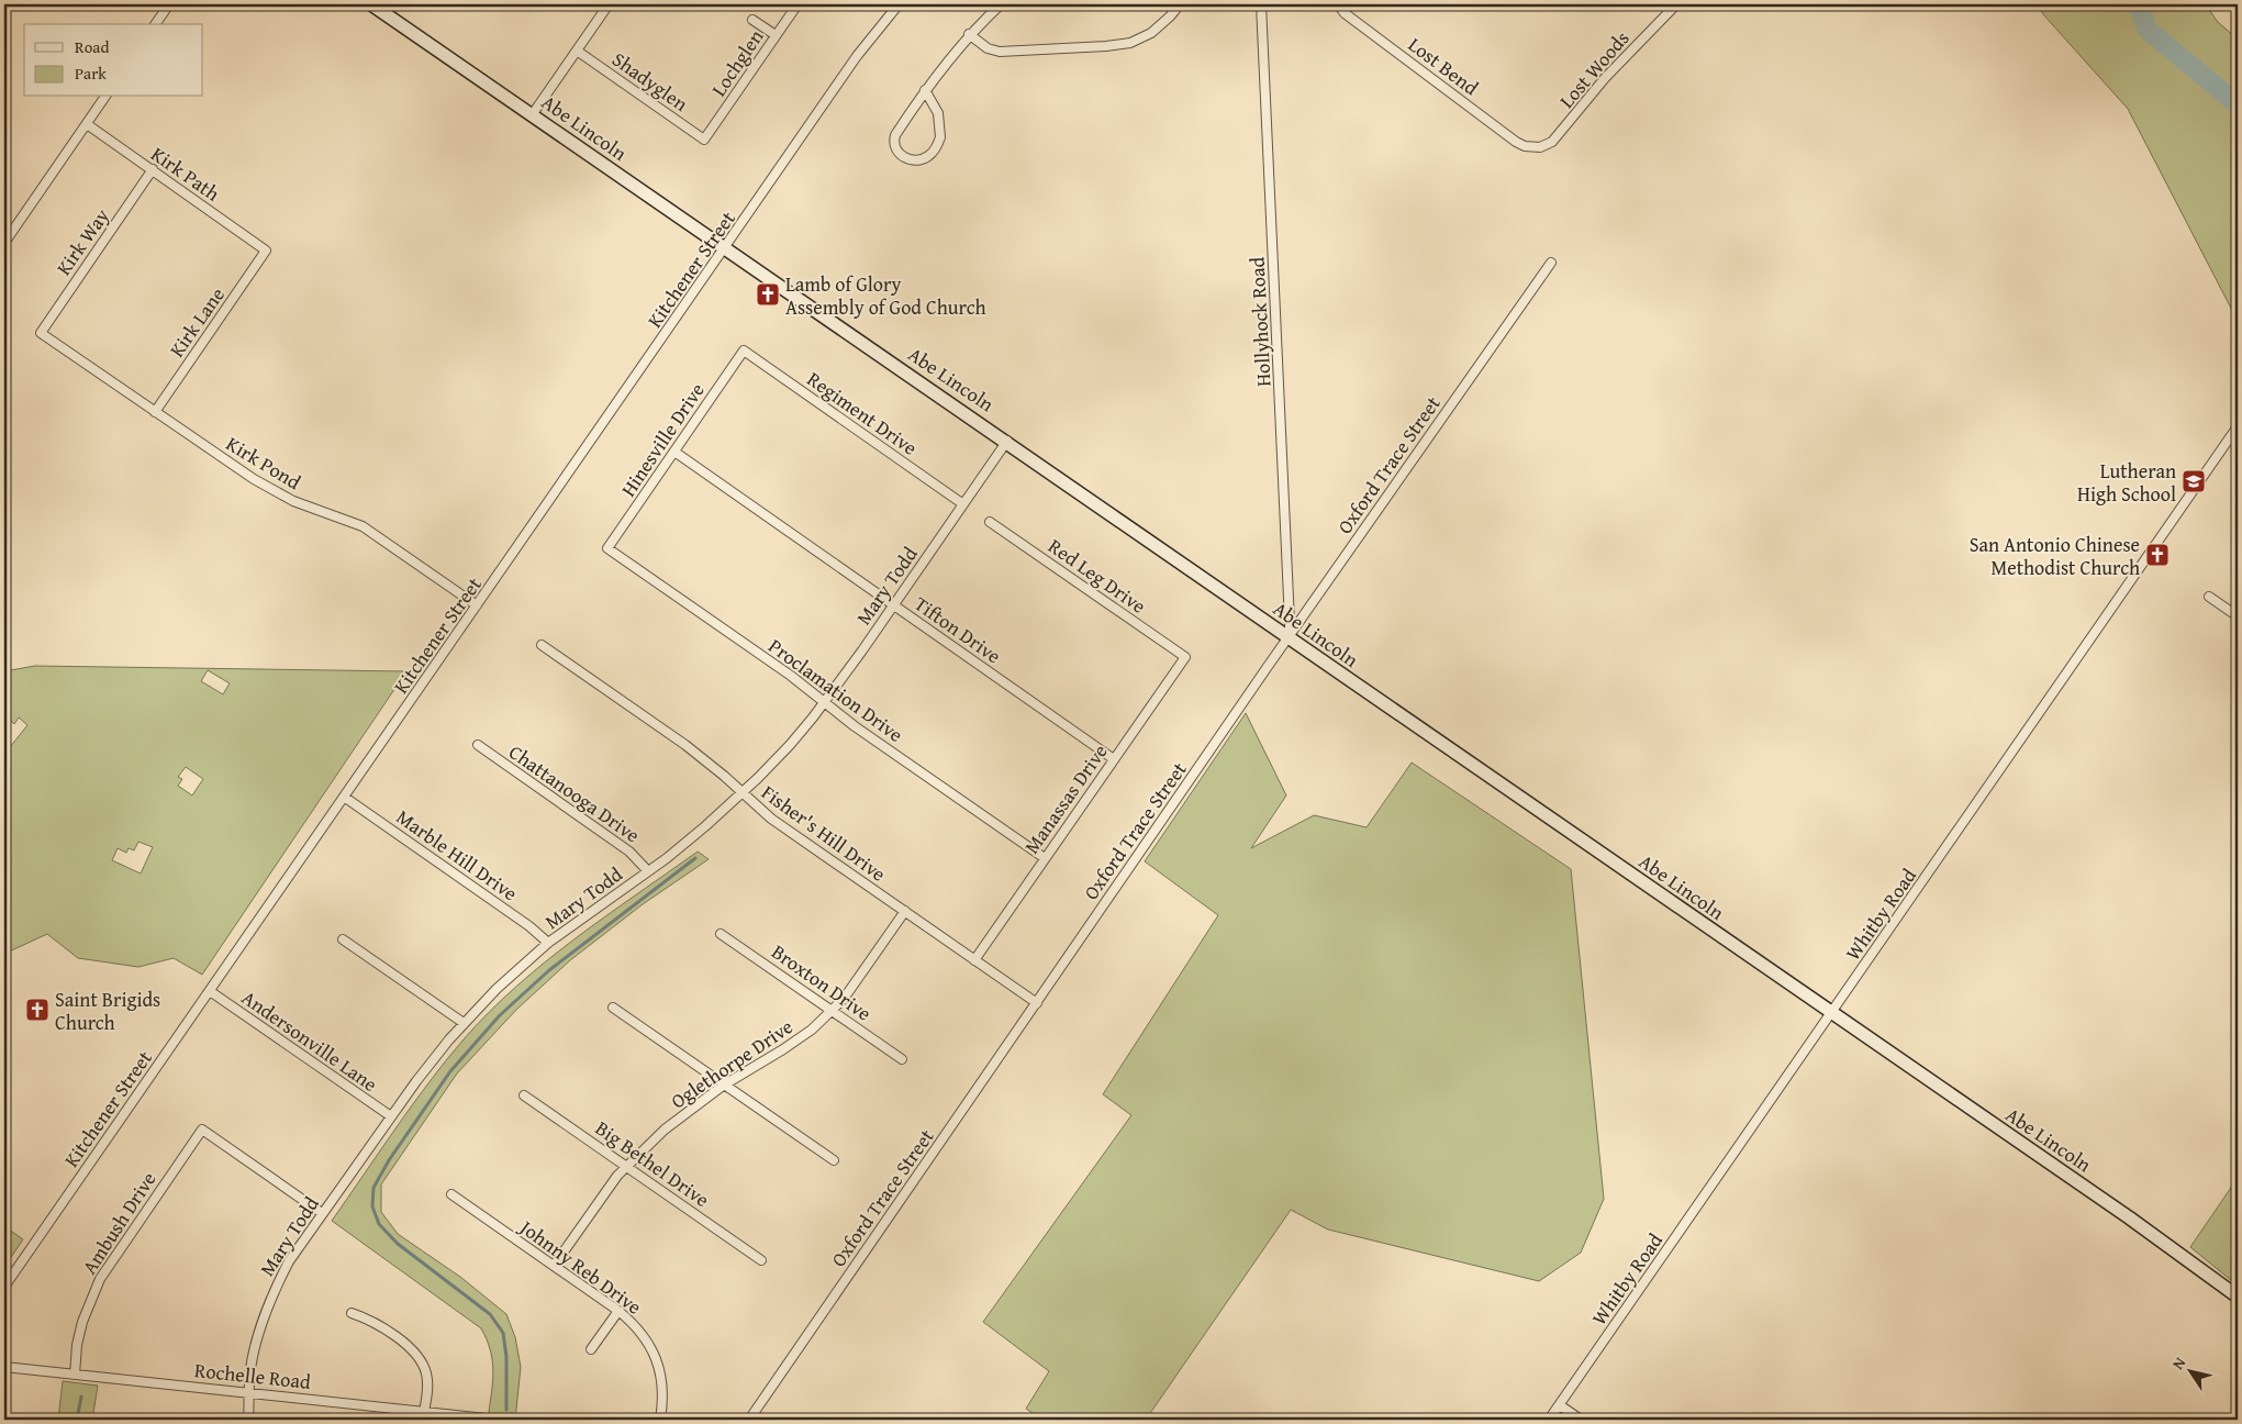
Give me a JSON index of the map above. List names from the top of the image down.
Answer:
{
  "streets": {
    "street": [
      "Lochglen",
      "Lost Bend",
      "Lost Woods",
      "Shadyglen",
      "Abe Lincoln",
      "Kirk Path",
      "Kirk Way",
      "Kitchener Street",
      "Kirk Lane",
      "Hollyhock Road",
      "Regiment Drive",
      "Hinesville Drive",
      "Kirk Pond",
      "Oxford Trace Street",
      "Red Leg Drive",
      "Mary Todd",
      "Tifton Drive",
      "Proclamation Drive",
      "Chattanooga Drive",
      "Manassas Drive",
      "Fisher's Hill Drive",
      "Marble Hill Drive",
      "Whitby Road",
      "Broxton Drive",
      "Andersonville Lane",
      "Oglethorpe Drive",
      "Big Bethel Drive",
      "Ambush Drive",
      "Johnny Reb Drive",
      "Rochelle Road"
    ]
  },
  "crossings": [
    ["Lochglen", "Shadyglen"],
    ["Lost Bend", "Lost Woods"],
    ["Abe Lincoln", "Kitchener Street"],
    ["Abe Lincoln", "Hollyhock Road"],
    ["Abe Lincoln", "Oxford Trace Street"],
    ["Abe Lincoln", "Mary Todd"],
    ["Abe Lincoln", "Whitby Road"],
    ["Kirk Path", "Kirk Way"],
    ["Kirk Path", "Kirk Lane"],
    ["Kirk Way", "Kirk Pond"],
    ["Kitchener Street", "Kirk Pond"],
    ["Kitchener Street", "Marble Hill Drive"],
    ["Kitchener Street", "Andersonville Lane"],
    ["Kirk Lane", "Kirk Pond"],
    ["Hollyhock Road", "Oxford Trace Street"],
    ["Regiment Drive", "Hinesville Drive"],
    ["Regiment Drive", "Mary Todd"],
    ["Hinesville Drive", "Tifton Drive"],
    ["Hinesville Drive", "Proclamation Drive"],
    ["Oxford Trace Street", "Fisher's Hill Drive"],
    ["Red Leg Drive", "Manassas Drive"],
    ["Mary Todd", "Tifton Drive"],
    ["Mary Todd", "Proclamation Drive"],
    ["Mary Todd", "Chattanooga Drive"],
    ["Mary Todd", "Fisher's Hill Drive"],
    ["Mary Todd", "Marble Hill Drive"],
    ["Mary Todd", "Andersonville Lane"],
    ["Mary Todd", "Ambush Drive"],
    ["Mary Todd", "Rochelle Road"],
    ["Tifton Drive", "Manassas Drive"],
    ["Proclamation Drive", "Manassas Drive"],
    ["Manassas Drive", "Fisher's Hill Drive"],
    ["Fisher's Hill Drive", "Oglethorpe Drive"],
    ["Broxton Drive", "Oglethorpe Drive"],
    ["Oglethorpe Drive", "Big Bethel Drive"],
    ["Oglethorpe Drive", "Johnny Reb Drive"],
    ["Ambush Drive", "Rochelle Road"]
  ],
  "places": {
    "church": ["Lamb of Glory Assembly of God Church", "San Antonio Chinese Methodist Church", "Saint Brigids Church"],
    "school or university": ["Lutheran High School"]
  },
  "legend": ["Road", "Park"],
  "north": "top left"
}
